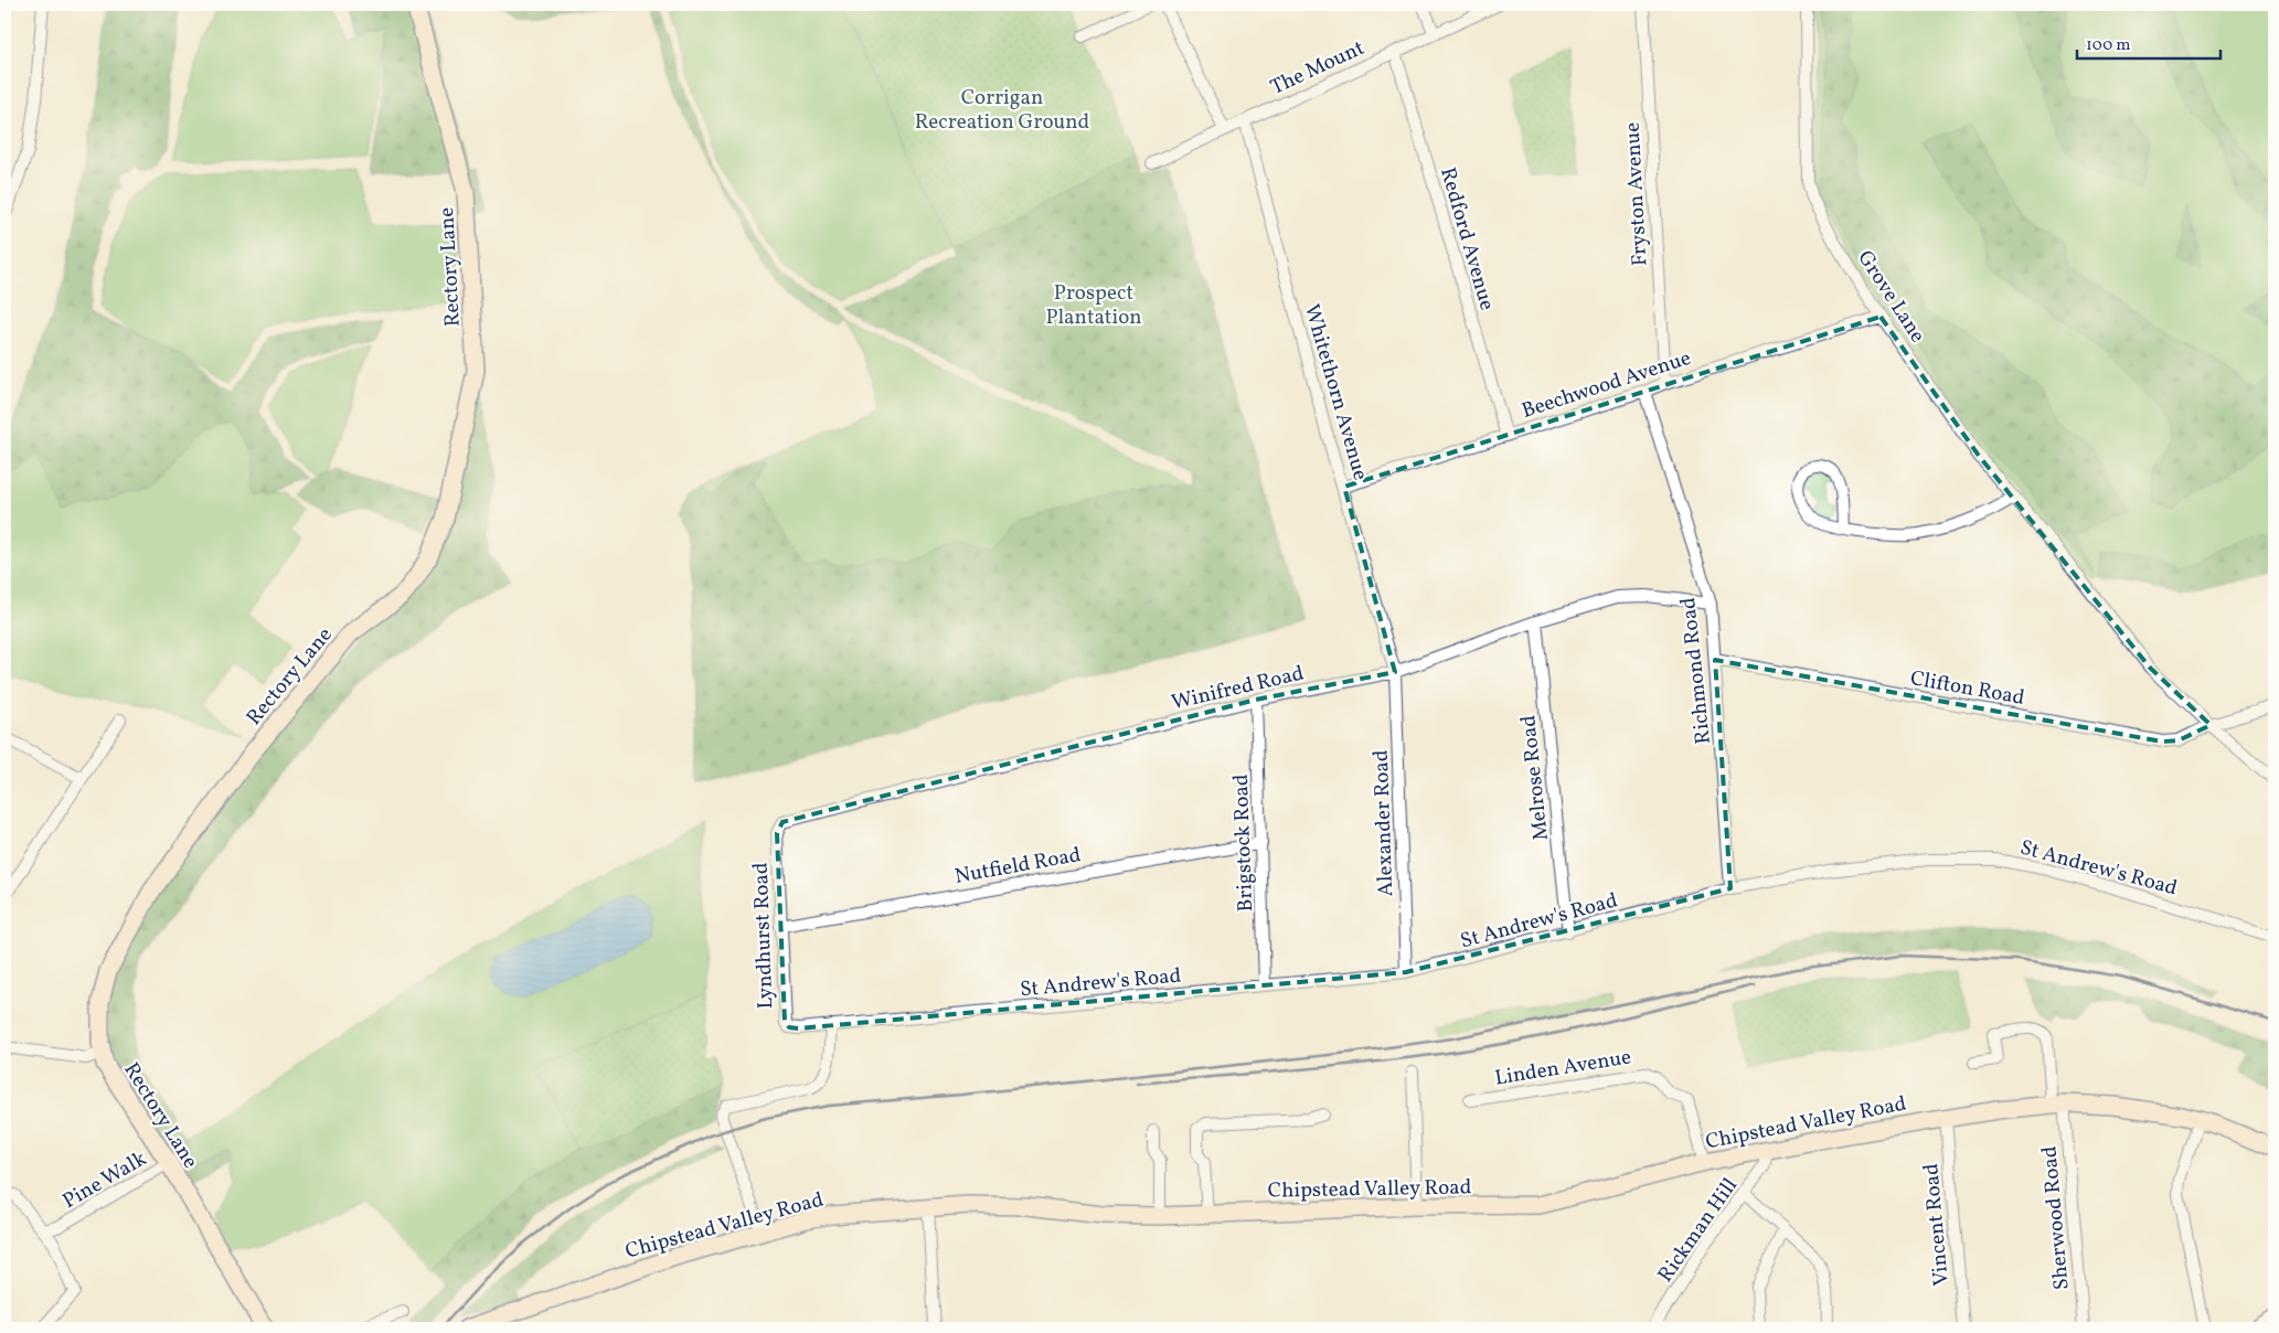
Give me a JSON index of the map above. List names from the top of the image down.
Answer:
{
  "streets": {
    "main road": ["Rectory Lane", "Chipstead Valley Road"],
    "street": [
      "The Mount",
      "Fryston Avenue",
      "Redford Avenue",
      "Grove Lane",
      "Beechwood Avenue",
      "Whitethorn Avenue",
      "Richmond Road",
      "Winifred Road",
      "Clifton Road",
      "Melrose Road",
      "Alexander Road",
      "Brigstock Road",
      "Nutfield Road",
      "St Andrew's Road",
      "Lyndhurst Road",
      "Linden Avenue",
      "Pine Walk",
      "Sherwood Road",
      "Vincent Road",
      "Rickman Hill"
    ]
  },
  "crossings": [
    ["The Mount", "Redford Avenue"],
    ["The Mount", "Whitethorn Avenue"],
    ["Fryston Avenue", "Beechwood Avenue"],
    ["Redford Avenue", "Beechwood Avenue"],
    ["Rectory Lane", "Pine Walk"],
    ["Grove Lane", "Beechwood Avenue"],
    ["Grove Lane", "Clifton Road"],
    ["Beechwood Avenue", "Whitethorn Avenue"],
    ["Beechwood Avenue", "Richmond Road"],
    ["Whitethorn Avenue", "Winifred Road"],
    ["Whitethorn Avenue", "Alexander Road"],
    ["Richmond Road", "Winifred Road"],
    ["Richmond Road", "Clifton Road"],
    ["Richmond Road", "St Andrew's Road"],
    ["Winifred Road", "Melrose Road"],
    ["Winifred Road", "Alexander Road"],
    ["Winifred Road", "Brigstock Road"],
    ["Winifred Road", "Lyndhurst Road"],
    ["Melrose Road", "St Andrew's Road"],
    ["Alexander Road", "St Andrew's Road"],
    ["Brigstock Road", "Nutfield Road"],
    ["Brigstock Road", "St Andrew's Road"],
    ["Nutfield Road", "Lyndhurst Road"],
    ["St Andrew's Road", "Lyndhurst Road"],
    ["Linden Avenue", "Chipstead Valley Road"],
    ["Chipstead Valley Road", "Sherwood Road"],
    ["Chipstead Valley Road", "Vincent Road"],
    ["Chipstead Valley Road", "Rickman Hill"]
  ],
  "parks": ["Corrigan Recreation Ground", "Prospect Plantation"],
  "scale_bar": "100 m"
}
